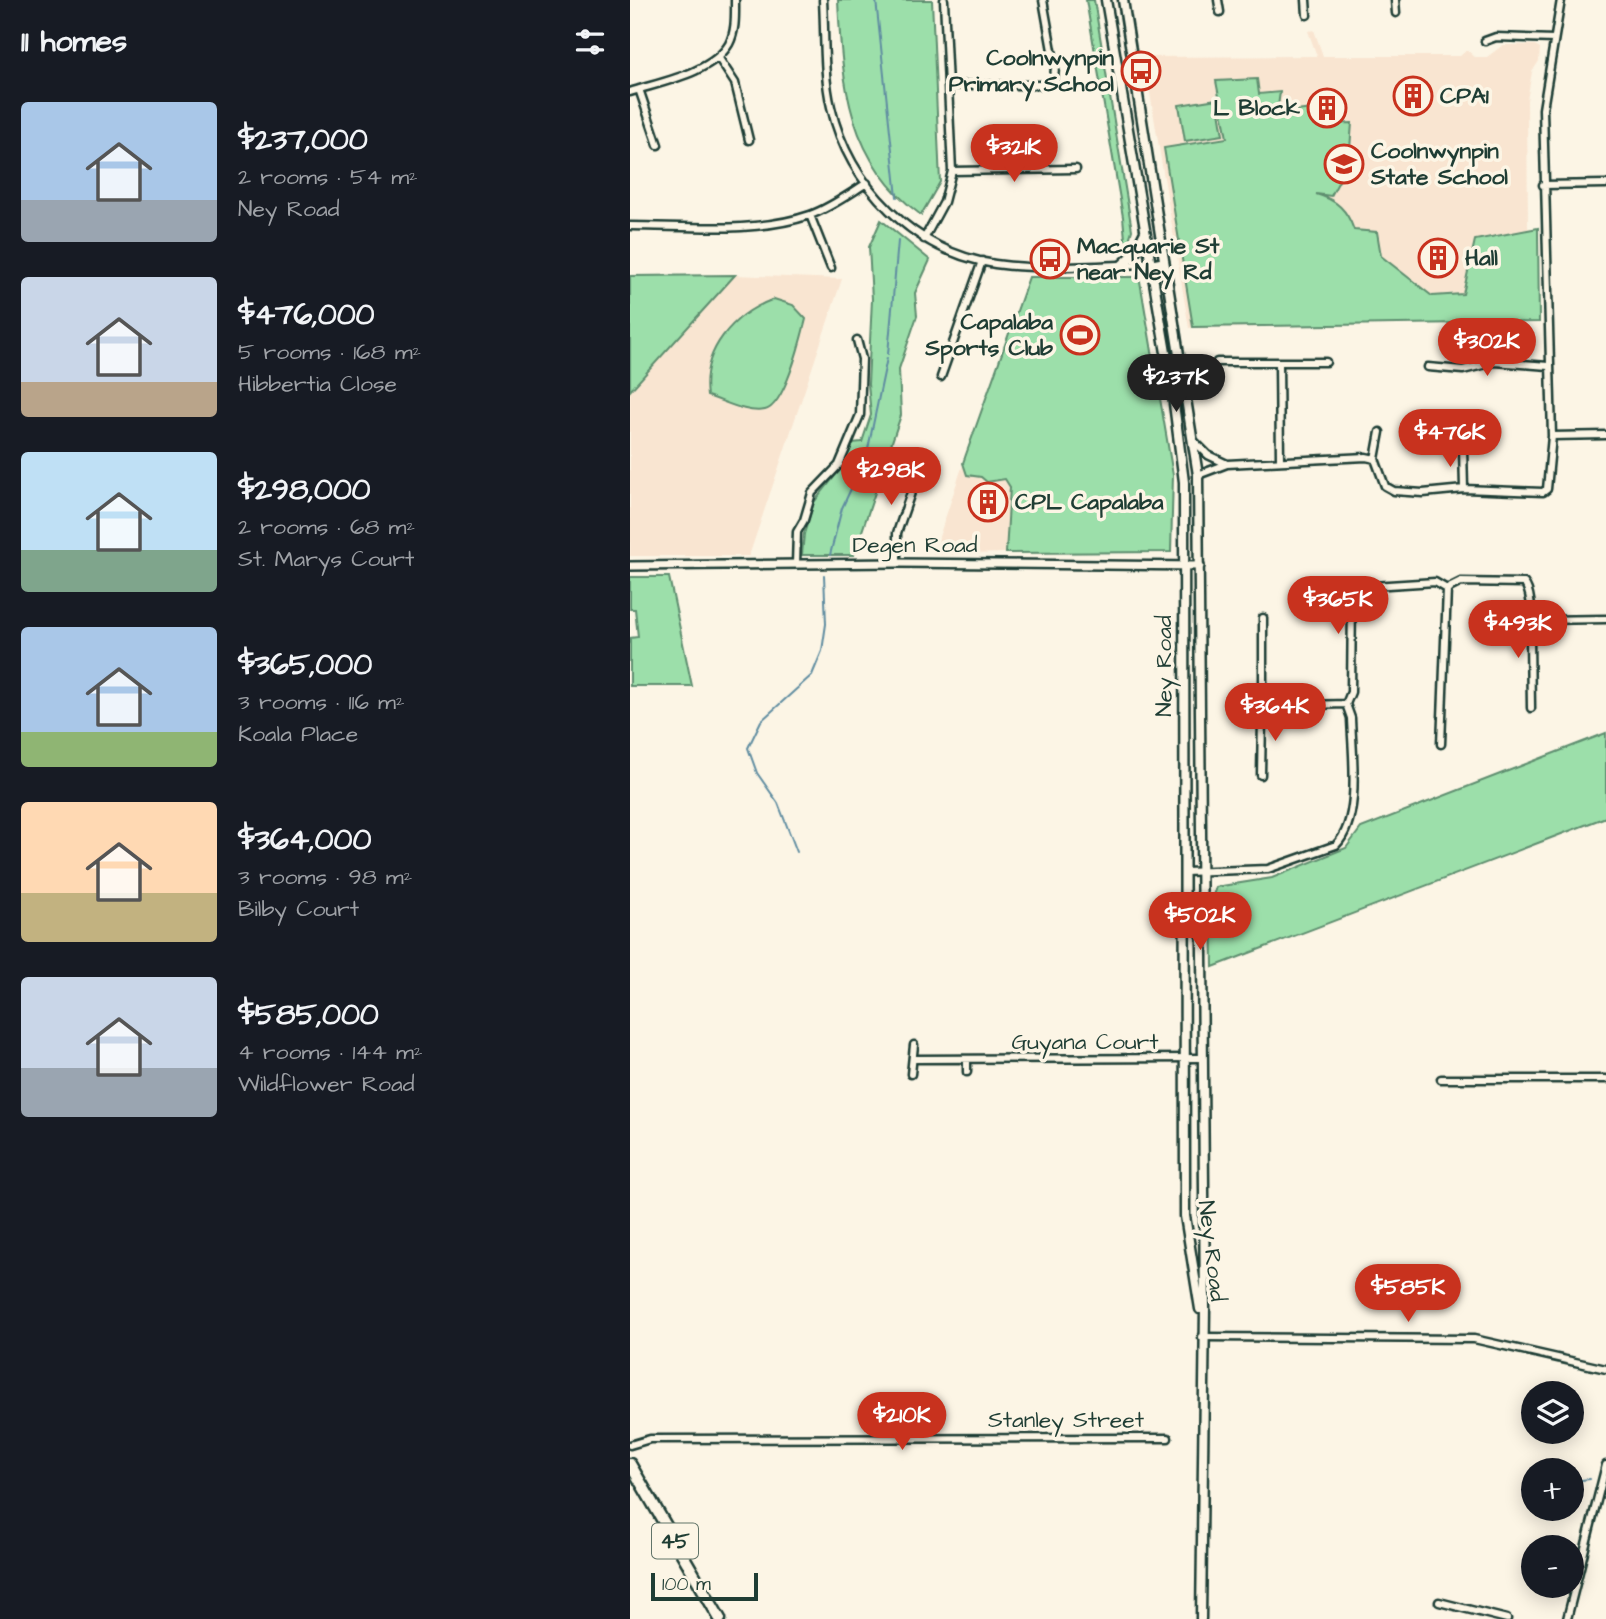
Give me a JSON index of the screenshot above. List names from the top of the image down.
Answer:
{
  "streets": {
    "main road": ["Ney Road", "45"],
    "street": ["Degen Road", "Guyana Court", "Stanley Street"]
  },
  "crossings": [
    ["Degen Road", "Ney Road"],
    ["Ney Road", "Guyana Court"]
  ],
  "places": {
    "bus stop": ["Coolnwynpin Primary School", "Macquarie St near Ney Rd"],
    "building": [
      "CPA1",
      "L Block",
      "Hall",
      "CPL Capalaba"
    ],
    "school or university": ["Coolnwynpin State School"],
    "sports": ["Capalaba Sports Club"]
  },
  "scale_bar": "100 m",
  "page": {
    "heading": "11 homes",
    "list": [
      {
        "name": "$237,000",
        "note": "2 rooms · 54 m² · Ney Road"
      },
      {
        "name": "$476,000",
        "note": "5 rooms · 168 m² · Hibbertia Close"
      },
      {
        "name": "$298,000",
        "note": "2 rooms · 68 m² · St. Marys Court"
      },
      {
        "name": "$365,000",
        "note": "3 rooms · 116 m² · Koala Place"
      },
      {
        "name": "$364,000",
        "note": "3 rooms · 98 m² · Bilby Court"
      },
      {
        "name": "$585,000",
        "note": "4 rooms · 144 m² · Wildflower Road"
      }
    ],
    "price": [
      "$321K",
      "$302K",
      "$237K",
      "$476K",
      "$298K",
      "$365K",
      "$493K",
      "$364K",
      "$502K",
      "$585K",
      "$210K"
    ],
    "map_buttons": ["+", "−"],
    "scale": "100 m"
  }
}
